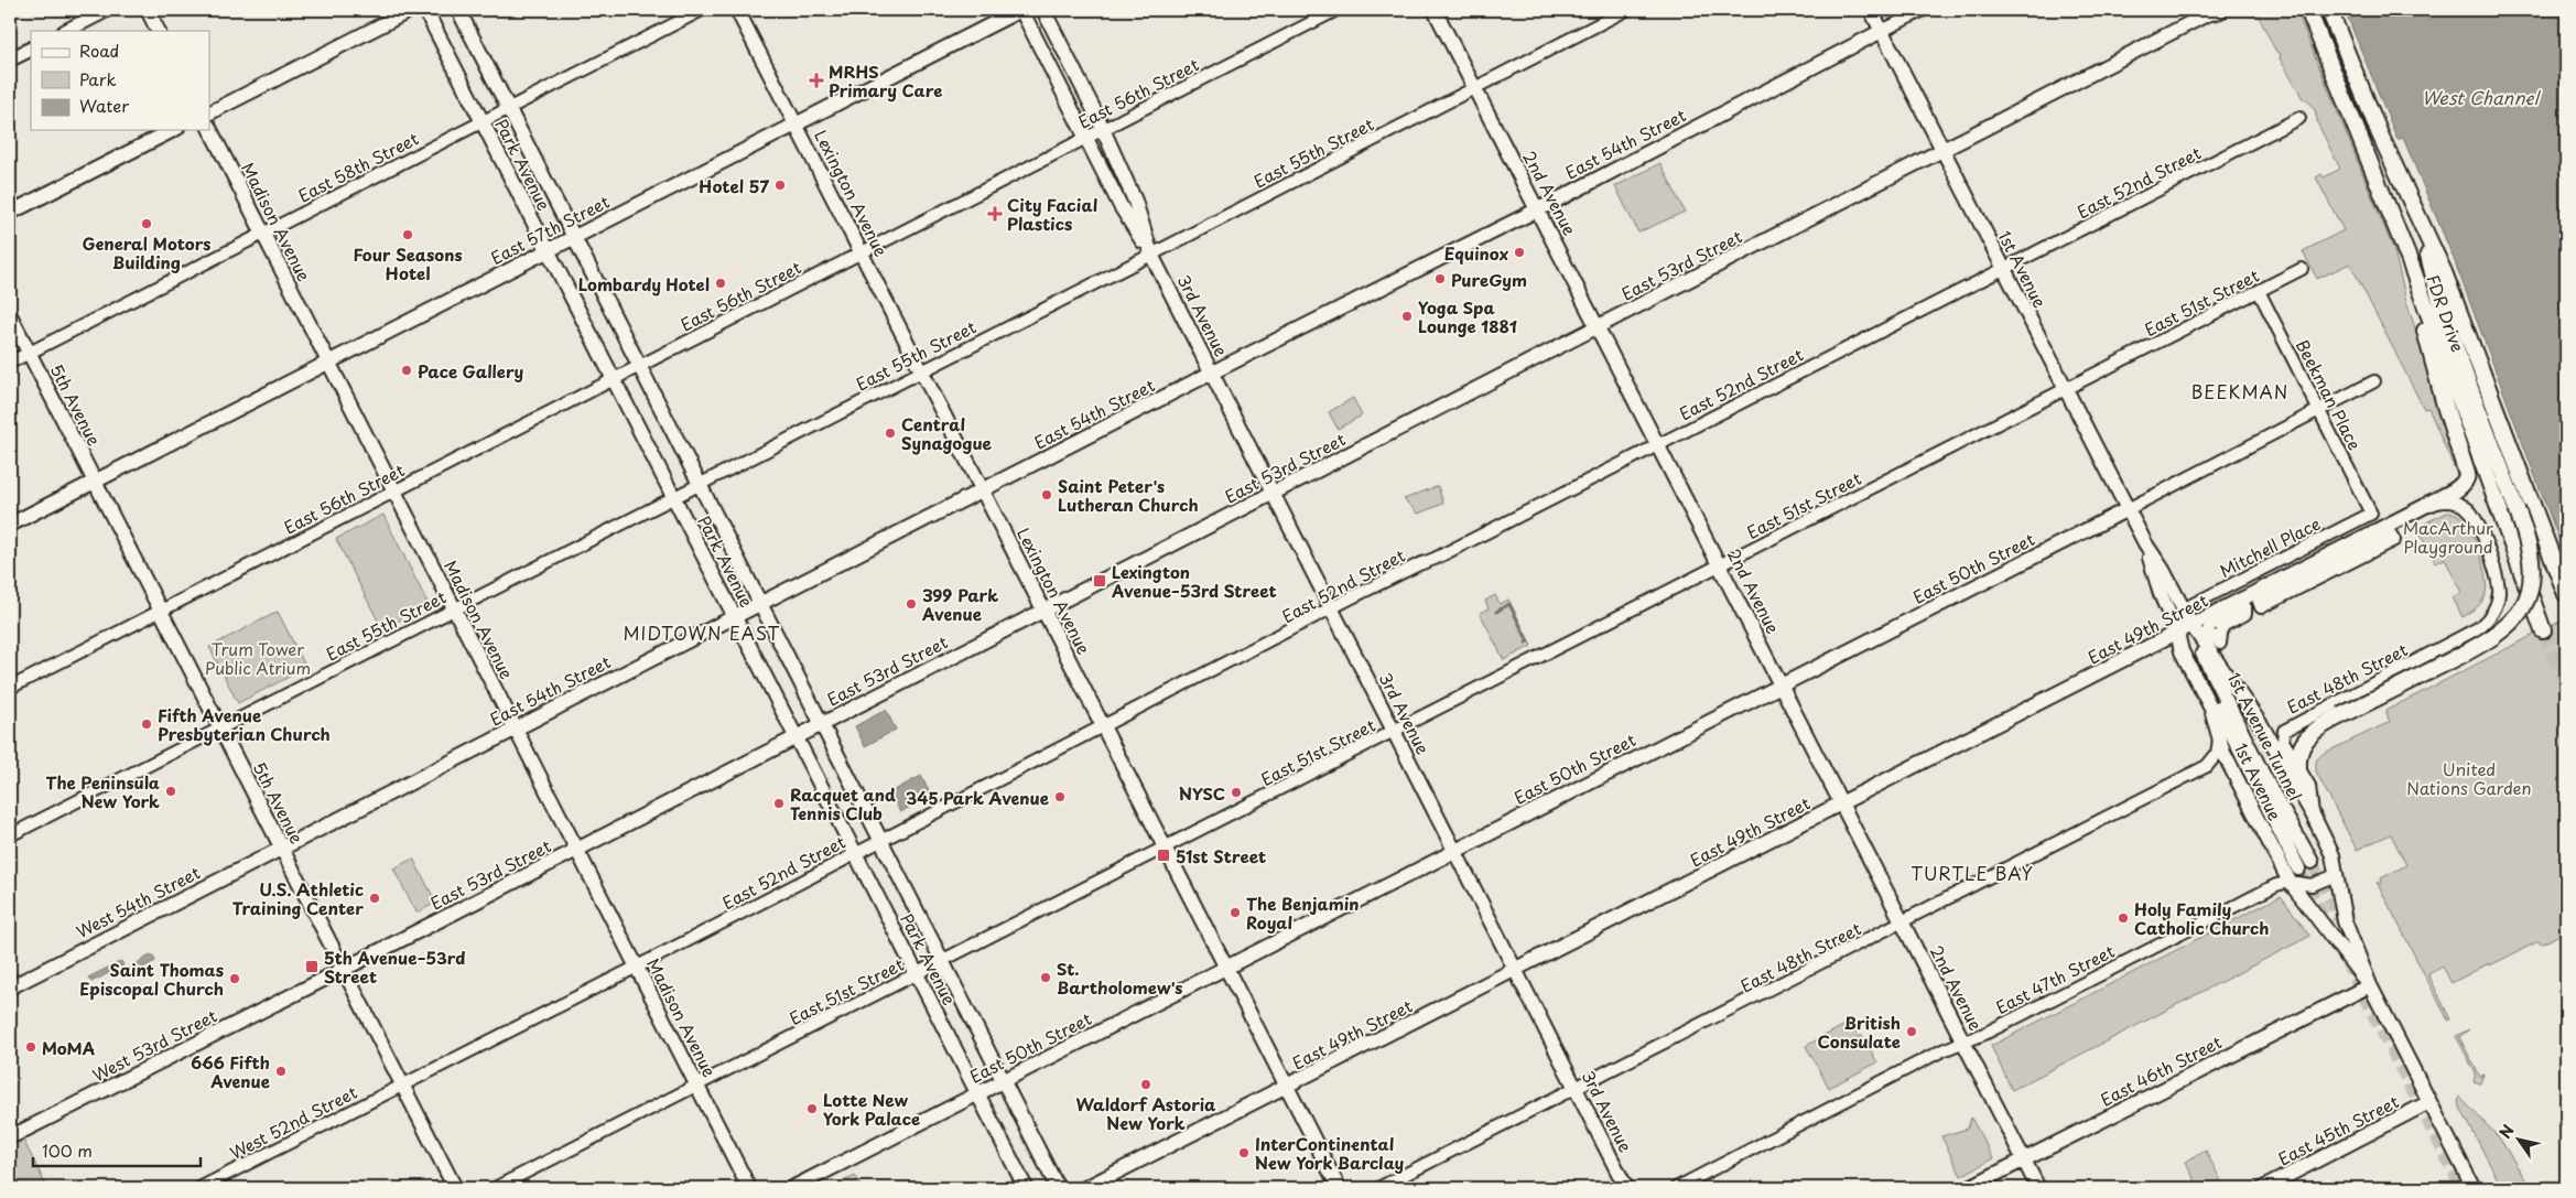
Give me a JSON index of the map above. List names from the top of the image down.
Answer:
{
  "streets": {
    "highway": ["FDR Drive"],
    "main road": [
      "East 54th Street",
      "Park Avenue",
      "Lexington Avenue",
      "2nd Avenue",
      "Madison Avenue",
      "East 57th Street",
      "East 53rd Street",
      "1st Avenue",
      "3rd Avenue",
      "5th Avenue",
      "East 50th Street",
      "East 49th Street",
      "1st Avenue Tunnel",
      "West 54th Street",
      "West 53rd Street",
      "East 46th Street",
      "East 45th Street"
    ],
    "street": [
      "East 56th Street",
      "East 55th Street",
      "East 58th Street",
      "East 52nd Street",
      "East 51st Street",
      "Beekman Place",
      "Mitchell Place",
      "East 48th Street",
      "East 47th Street",
      "West 52nd Street"
    ]
  },
  "crossings": [
    ["East 56th Street", "Park Avenue"],
    ["East 56th Street", "Lexington Avenue"],
    ["East 56th Street", "Madison Avenue"],
    ["East 56th Street", "3rd Avenue"],
    ["East 56th Street", "5th Avenue"],
    ["East 54th Street", "Park Avenue"],
    ["East 54th Street", "Lexington Avenue"],
    ["East 54th Street", "2nd Avenue"],
    ["East 54th Street", "Madison Avenue"],
    ["East 54th Street", "1st Avenue"],
    ["East 54th Street", "3rd Avenue"],
    ["East 54th Street", "5th Avenue"],
    ["East 54th Street", "West 54th Street"],
    ["East 55th Street", "Park Avenue"],
    ["East 55th Street", "Lexington Avenue"],
    ["East 55th Street", "2nd Avenue"],
    ["East 55th Street", "Madison Avenue"],
    ["East 55th Street", "3rd Avenue"],
    ["East 55th Street", "5th Avenue"],
    ["Park Avenue", "East 58th Street"],
    ["Park Avenue", "East 52nd Street"],
    ["Park Avenue", "East 57th Street"],
    ["Park Avenue", "East 53rd Street"],
    ["Park Avenue", "East 51st Street"],
    ["Park Avenue", "East 50th Street"],
    ["East 58th Street", "Madison Avenue"],
    ["East 58th Street", "5th Avenue"],
    ["East 52nd Street", "Lexington Avenue"],
    ["East 52nd Street", "2nd Avenue"],
    ["East 52nd Street", "Madison Avenue"],
    ["East 52nd Street", "1st Avenue"],
    ["East 52nd Street", "3rd Avenue"],
    ["East 52nd Street", "5th Avenue"],
    ["East 52nd Street", "West 52nd Street"],
    ["Lexington Avenue", "East 57th Street"],
    ["Lexington Avenue", "East 53rd Street"],
    ["Lexington Avenue", "East 51st Street"],
    ["Lexington Avenue", "East 50th Street"],
    ["Lexington Avenue", "East 49th Street"],
    ["2nd Avenue", "East 53rd Street"],
    ["2nd Avenue", "East 51st Street"],
    ["2nd Avenue", "East 50th Street"],
    ["2nd Avenue", "East 49th Street"],
    ["2nd Avenue", "East 48th Street"],
    ["2nd Avenue", "East 47th Street"],
    ["2nd Avenue", "East 46th Street"],
    ["Madison Avenue", "East 57th Street"],
    ["Madison Avenue", "East 53rd Street"],
    ["Madison Avenue", "East 51st Street"],
    ["East 57th Street", "3rd Avenue"],
    ["East 57th Street", "5th Avenue"],
    ["East 53rd Street", "1st Avenue"],
    ["East 53rd Street", "3rd Avenue"],
    ["East 53rd Street", "5th Avenue"],
    ["East 53rd Street", "West 53rd Street"],
    ["1st Avenue", "East 51st Street"],
    ["1st Avenue", "Mitchell Place"],
    ["1st Avenue", "East 50th Street"],
    ["1st Avenue", "East 49th Street"],
    ["1st Avenue", "East 48th Street"],
    ["1st Avenue", "1st Avenue Tunnel"],
    ["1st Avenue", "East 47th Street"],
    ["1st Avenue", "East 46th Street"],
    ["1st Avenue", "East 45th Street"],
    ["East 51st Street", "3rd Avenue"],
    ["East 51st Street", "Beekman Place"],
    ["3rd Avenue", "East 50th Street"],
    ["3rd Avenue", "East 49th Street"],
    ["3rd Avenue", "East 48th Street"],
    ["Beekman Place", "Mitchell Place"],
    ["Beekman Place", "East 50th Street"],
    ["5th Avenue", "West 54th Street"],
    ["5th Avenue", "West 53rd Street"],
    ["5th Avenue", "West 52nd Street"],
    ["East 49th Street", "East 48th Street"],
    ["East 49th Street", "1st Avenue Tunnel"]
  ],
  "districts": ["BEEKMAN", "MIDTOWN EAST", "TURTLE BAY"],
  "water": ["West Channel"],
  "parks": ["MacArthur Playground", "Trum Tower Public Atrium", "United Nations Garden"],
  "places": {
    "health": ["MRHS Primary Care", "City Facial Plastics"],
    "other": [
      "Hotel 57",
      "General Motors Building",
      "Four Seasons Hotel",
      "Equinox",
      "PureGym",
      "Lombardy Hotel",
      "Yoga Spa Lounge 1881",
      "Pace Gallery",
      "Central Synagogue",
      "Saint Peter's Lutheran Church",
      "399 Park Avenue",
      "Fifth Avenue Presbyterian Church",
      "The Peninsula New York",
      "NYSC",
      "345 Park Avenue",
      "Racquet and Tennis Club",
      "U.S. Athletic Training Center",
      "The Benjamin Royal",
      "Holy Family Catholic Church",
      "St. Bartholomew's",
      "Saint Thomas Episcopal Church",
      "British Consulate",
      "MoMA",
      "666 Fifth Avenue",
      "Waldorf Astoria New York",
      "Lotte New York Palace",
      "InterContinental New York Barclay"
    ],
    "transit": ["Lexington Avenue–53rd Street", "51st Street", "5th Avenue–53rd Street"]
  },
  "legend": ["Road", "Park", "Water"],
  "scale_bar": "100 m",
  "north": "top left"
}
